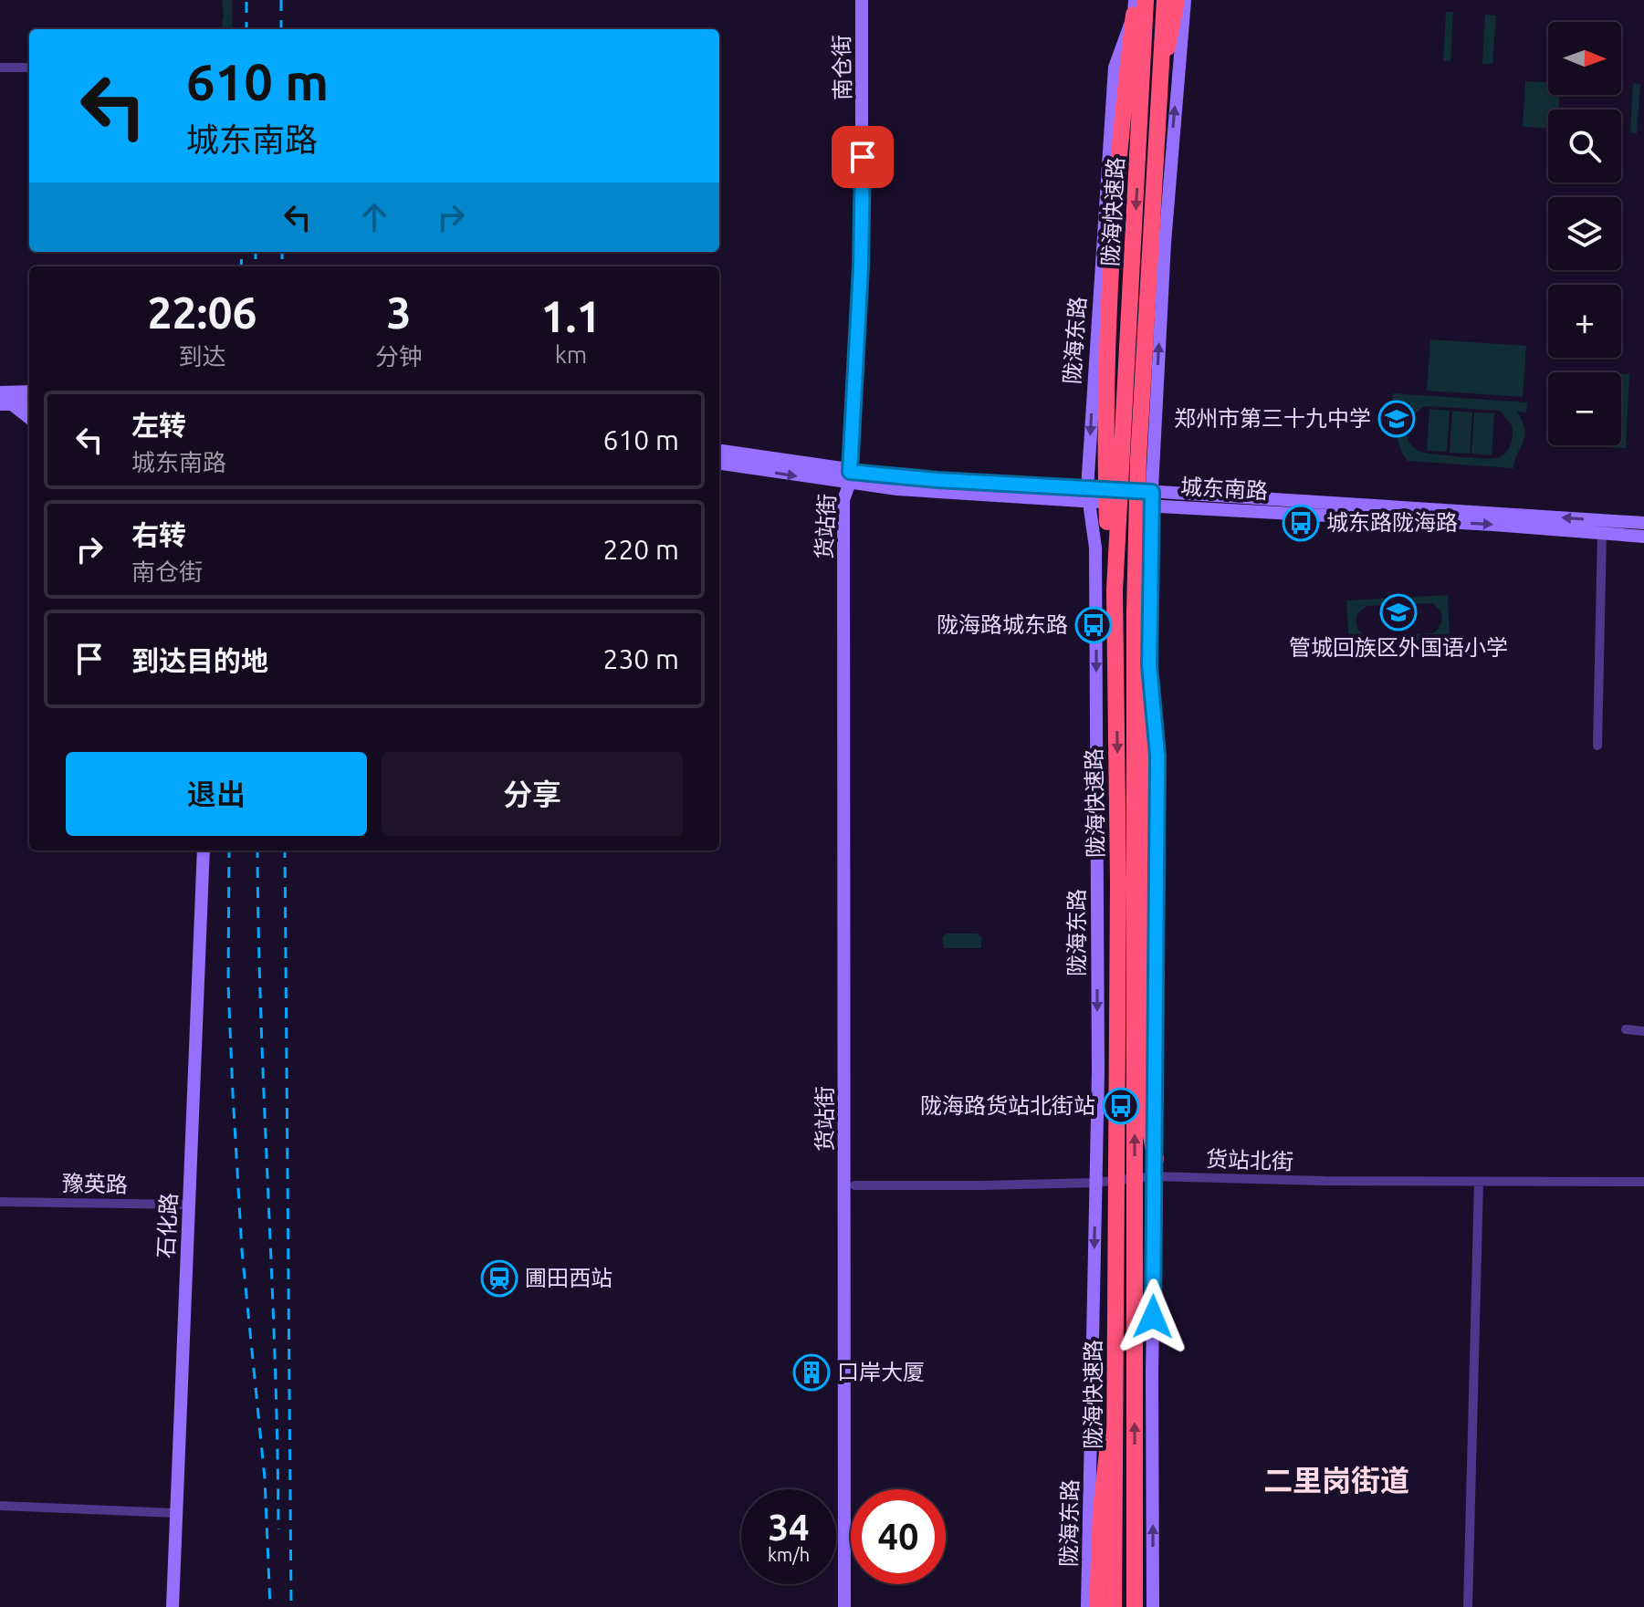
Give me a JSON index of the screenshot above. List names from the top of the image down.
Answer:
{
  "streets": {
    "highway": ["陇海快速路"],
    "street": [
      "南仓街",
      "陇海东路",
      "城东南路",
      "货站街",
      "货站北街",
      "豫英路",
      "石化路"
    ]
  },
  "crossings": [
    ["南仓街", "城东南路"],
    ["南仓街", "货站街"],
    ["陇海东路", "城东南路"],
    ["陇海东路", "货站北街"],
    ["城东南路", "货站街"],
    ["货站街", "货站北街"],
    ["豫英路", "石化路"]
  ],
  "districts": ["二里岗街道"],
  "places": {
    "school or university": ["郑州市第三十九中学", "管城回族区外国语小学"],
    "bus stop": ["城东路陇海路", "陇海路城东路", "陇海路货站北街站"],
    "station": ["圃田西站"],
    "building": ["口岸大厦"]
  },
  "north": "right",
  "page": {
    "map_buttons": ["+", "−"],
    "turn": ["610 m", "城东南路"],
    "eta": [
      "22:06",
      "到达",
      "3",
      "分钟",
      "1.1",
      "km"
    ],
    "list": [
      {
        "name": "左转",
        "note": "城东南路",
        "value": "610 m"
      },
      {
        "name": "右转",
        "note": "南仓街",
        "value": "220 m"
      },
      {
        "name": "到达目的地",
        "value": "230 m"
      }
    ],
    "buttons": ["退出", "分享"],
    "speed": "34 km/h",
    "limit": "40"
  }
}
